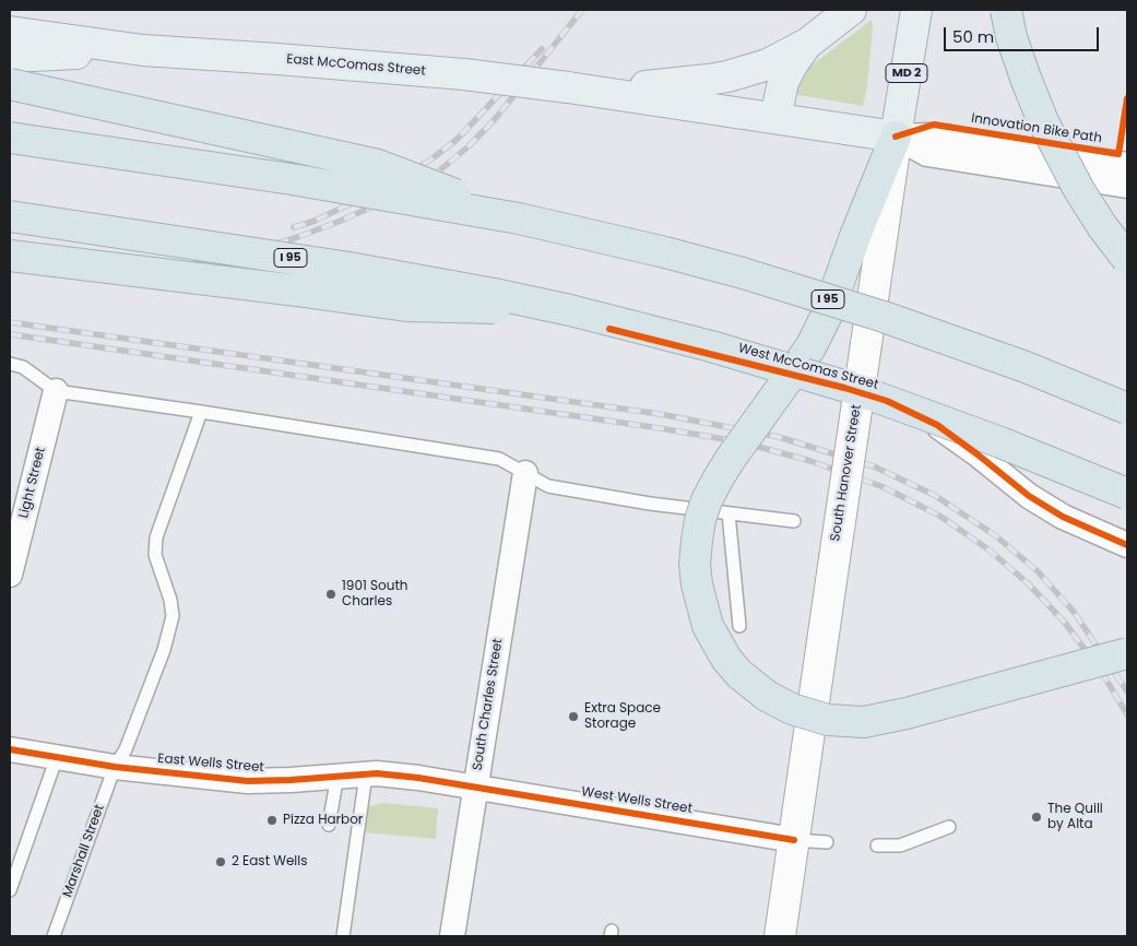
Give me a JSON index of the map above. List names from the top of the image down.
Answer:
{
  "streets": {
    "highway": ["I 95"],
    "main road": ["East McComas Street", "MD 2", "South Hanover Street"],
    "street": [
      "West McComas Street",
      "Light Street",
      "South Charles Street",
      "East Wells Street",
      "West Wells Street"
    ],
    "lane": ["Marshall Street"],
    "cycle path": ["Innovation Bike Path"]
  },
  "crossings": [
    ["South Hanover Street", "West Wells Street"],
    ["South Charles Street", "East Wells Street"],
    ["South Charles Street", "West Wells Street"],
    ["East Wells Street", "West Wells Street"],
    ["East Wells Street", "Marshall Street"]
  ],
  "places": [
    "1901 South Charles",
    "Extra Space Storage",
    "The Quill by Alta",
    "Pizza Harbor",
    "2 East Wells"
  ],
  "scale_bar": "50 m"
}
